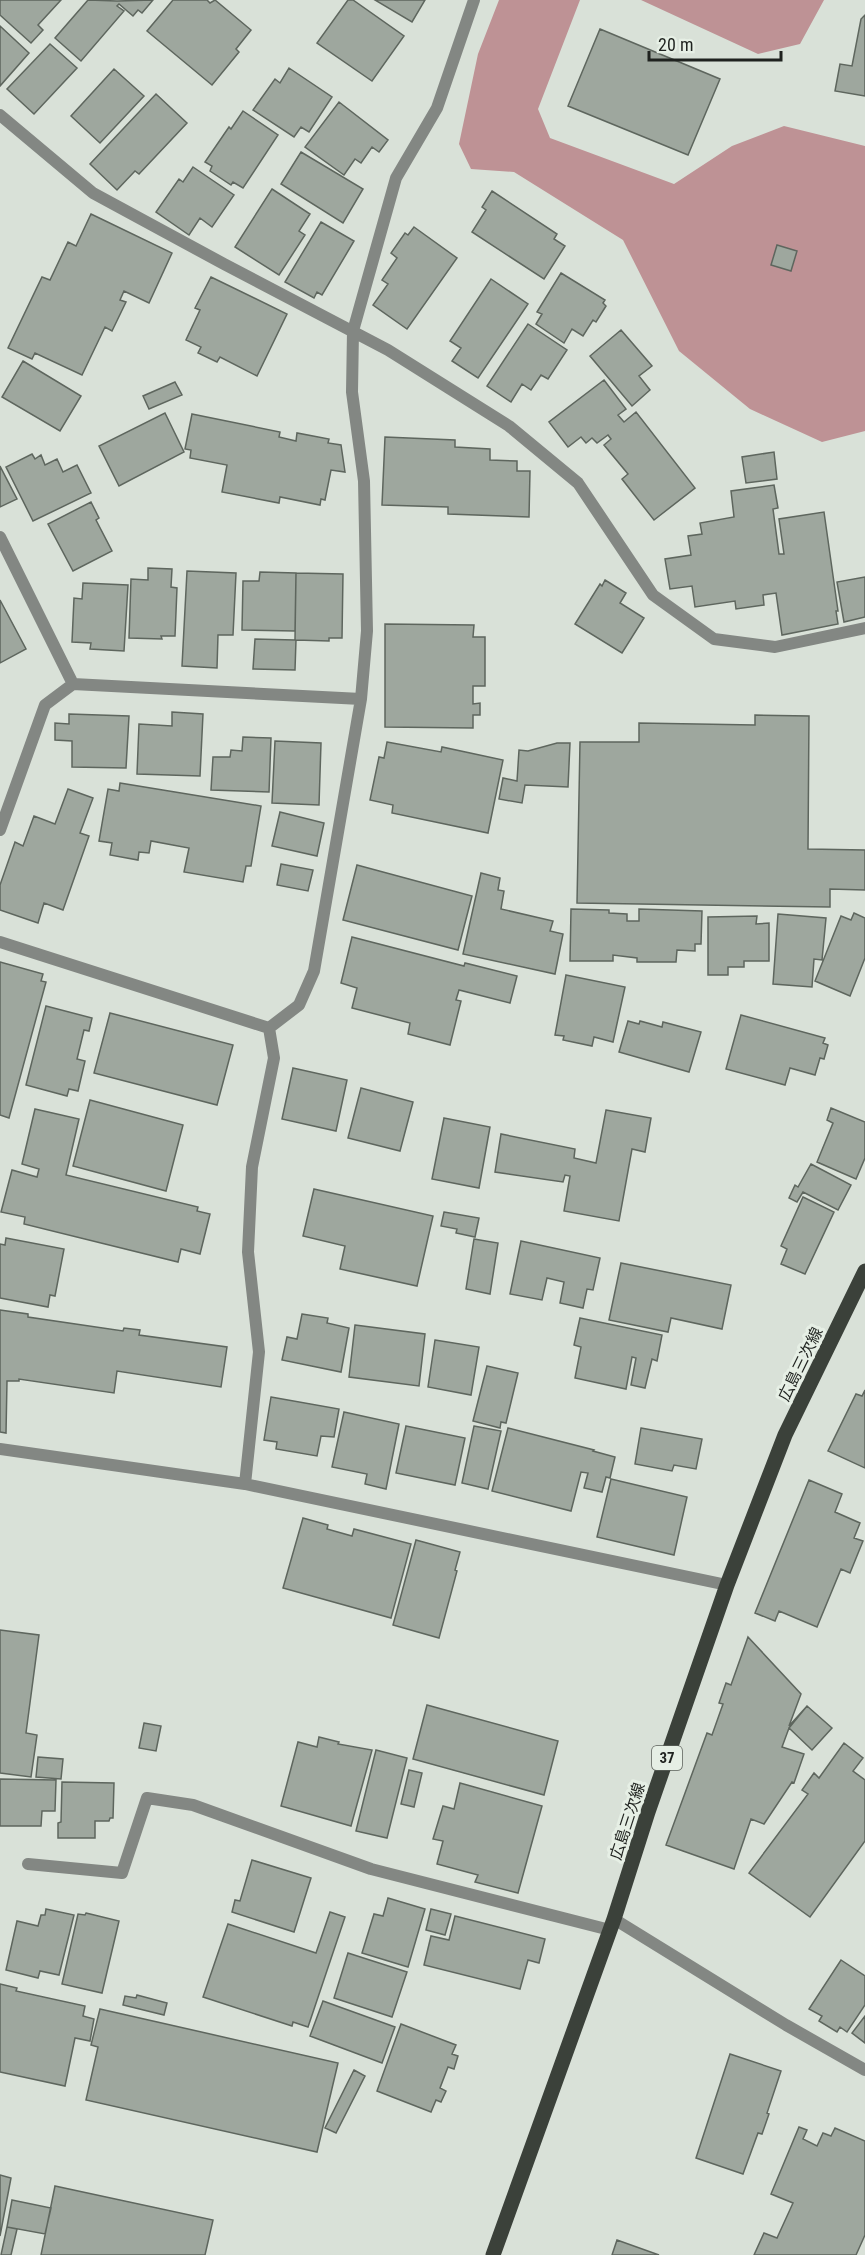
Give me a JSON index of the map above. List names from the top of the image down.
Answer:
{
  "streets": {
    "main road": ["広島三次線", "37"]
  },
  "scale_bar": "20 m"
}
